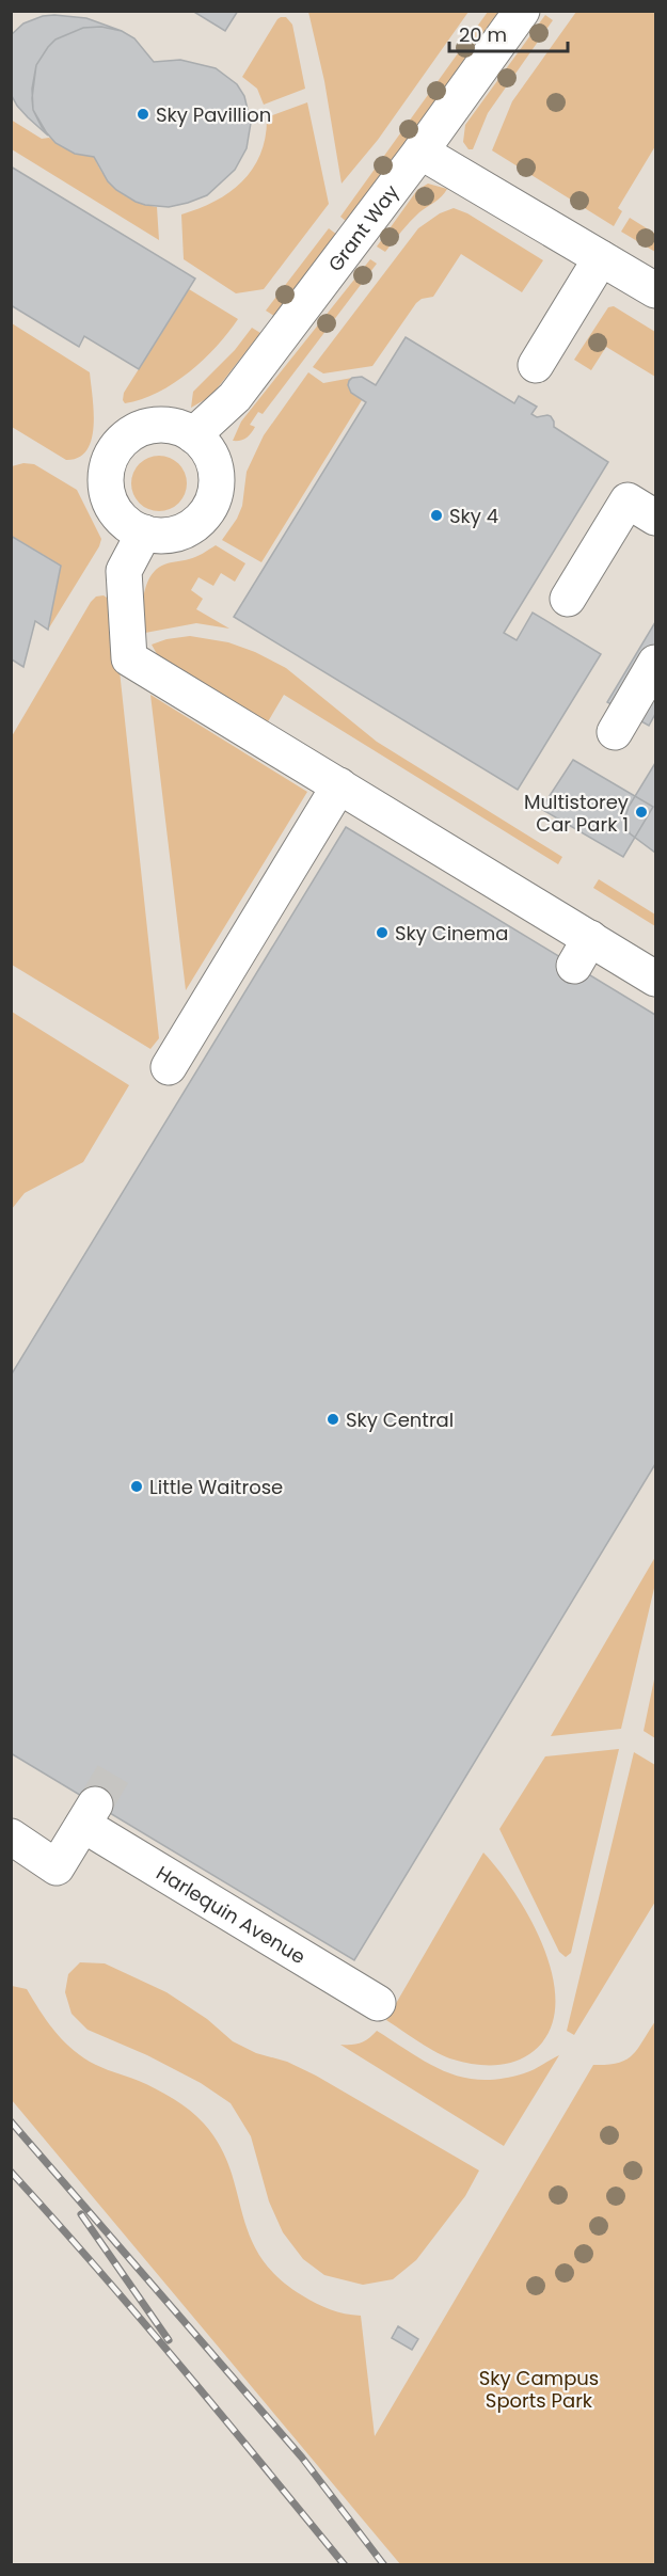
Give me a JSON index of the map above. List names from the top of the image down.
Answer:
{
  "streets": {
    "lane": ["Grant Way", "Harlequin Avenue"]
  },
  "parks": ["Sky Campus Sports Park"],
  "places": [
    "Sky Pavillion",
    "Sky 4",
    "Multistorey Car Park 1",
    "Sky Cinema",
    "Sky Central",
    "Little Waitrose"
  ],
  "scale_bar": "20 m"
}
